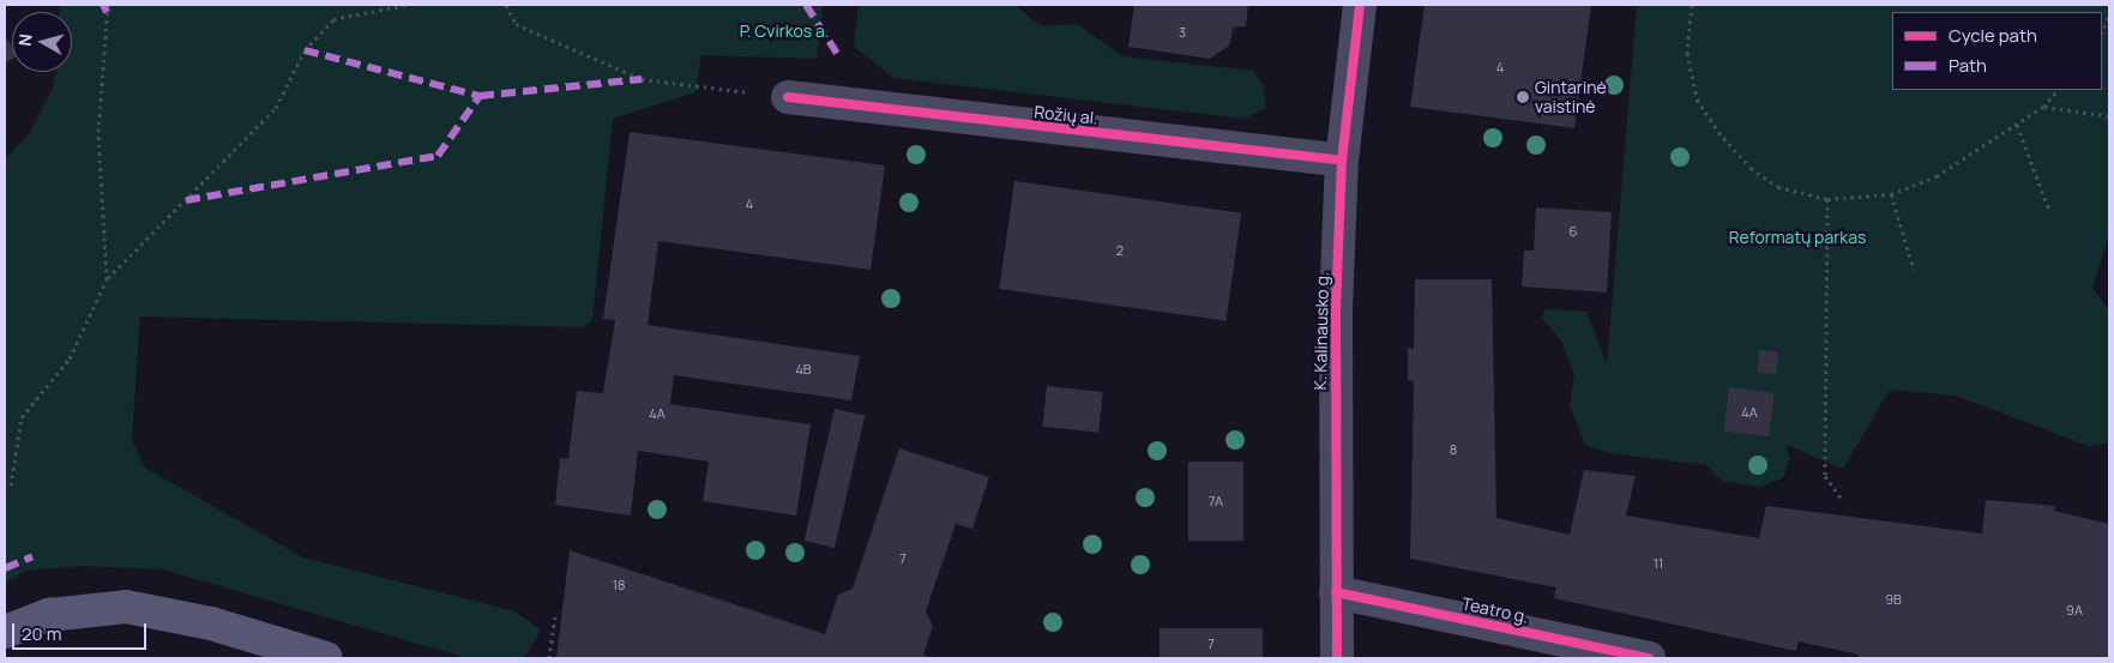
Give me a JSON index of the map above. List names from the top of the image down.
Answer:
{
  "streets": {
    "street": ["Rožių al.", "K. Kalinausko g.", "Teatro g."]
  },
  "crossings": [
    ["Rožių al.", "K. Kalinausko g."],
    ["K. Kalinausko g.", "Teatro g."]
  ],
  "parks": ["P. Cvirkos a.", "Reformatų parkas"],
  "places": ["Gintarinė vaistinė"],
  "house_numbers": [
    "3",
    "4",
    "4",
    "6",
    "2",
    "4B",
    "4A",
    "4A",
    "8",
    "7A",
    "7",
    "11",
    "18",
    "9B",
    "9A",
    "7"
  ],
  "legend": ["Cycle path", "Path"],
  "scale_bar": "20 m",
  "north": "left"
}
